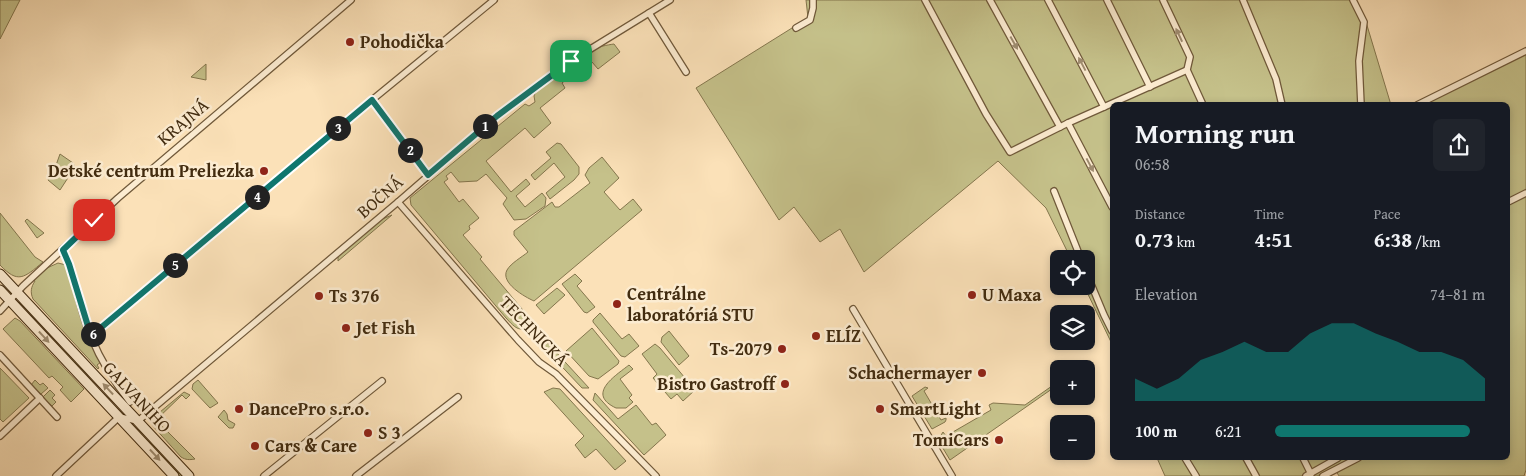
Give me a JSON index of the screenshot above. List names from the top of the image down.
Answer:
{
  "streets": {
    "main road": ["GALVANIHO"],
    "street": ["KRAJNÁ", "BOČNÁ", "TECHNICKÁ"]
  },
  "crossings": [
    ["KRAJNÁ", "GALVANIHO"],
    ["BOČNÁ", "TECHNICKÁ"],
    ["BOČNÁ", "GALVANIHO"]
  ],
  "places": [
    "Pohodička",
    "Detské centrum Preliezka",
    "U Maxa",
    "Ts 376",
    "Centrálne laboratóriá STU",
    "Jet Fish",
    "ELÍZ",
    "Ts-2079",
    "Schachermayer",
    "Bistro Gastroff",
    "DancePro s.r.o.",
    "SmartLight",
    "S 3",
    "TomiCars",
    "Cars & Care"
  ],
  "page": {
    "heading": ["Morning run", "06:58"],
    "pins": [
      "1",
      "3",
      "2",
      "4",
      "5",
      "6"
    ],
    "stats": [
      ["Distance", "0.73 km"],
      ["Time", "4:51"],
      ["Pace", "6:38 /km"]
    ],
    "map_buttons": ["+", "−"],
    "chart": ["Elevation", "74–81 m"],
    "list": [
      {
        "name": "100 m",
        "note": "6:21"
      }
    ]
  }
}
